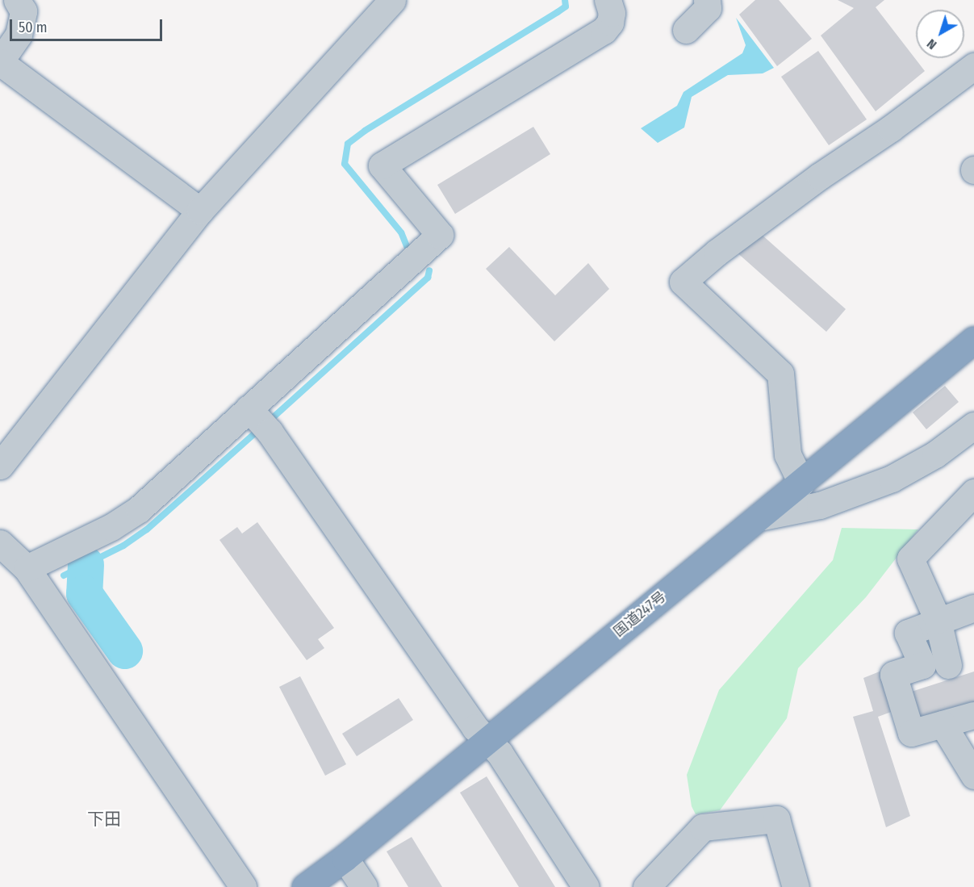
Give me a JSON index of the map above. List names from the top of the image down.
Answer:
{
  "streets": {
    "highway": ["国道247号"]
  },
  "districts": ["下田"],
  "scale_bar": "50 m",
  "north": "bottom left"
}
